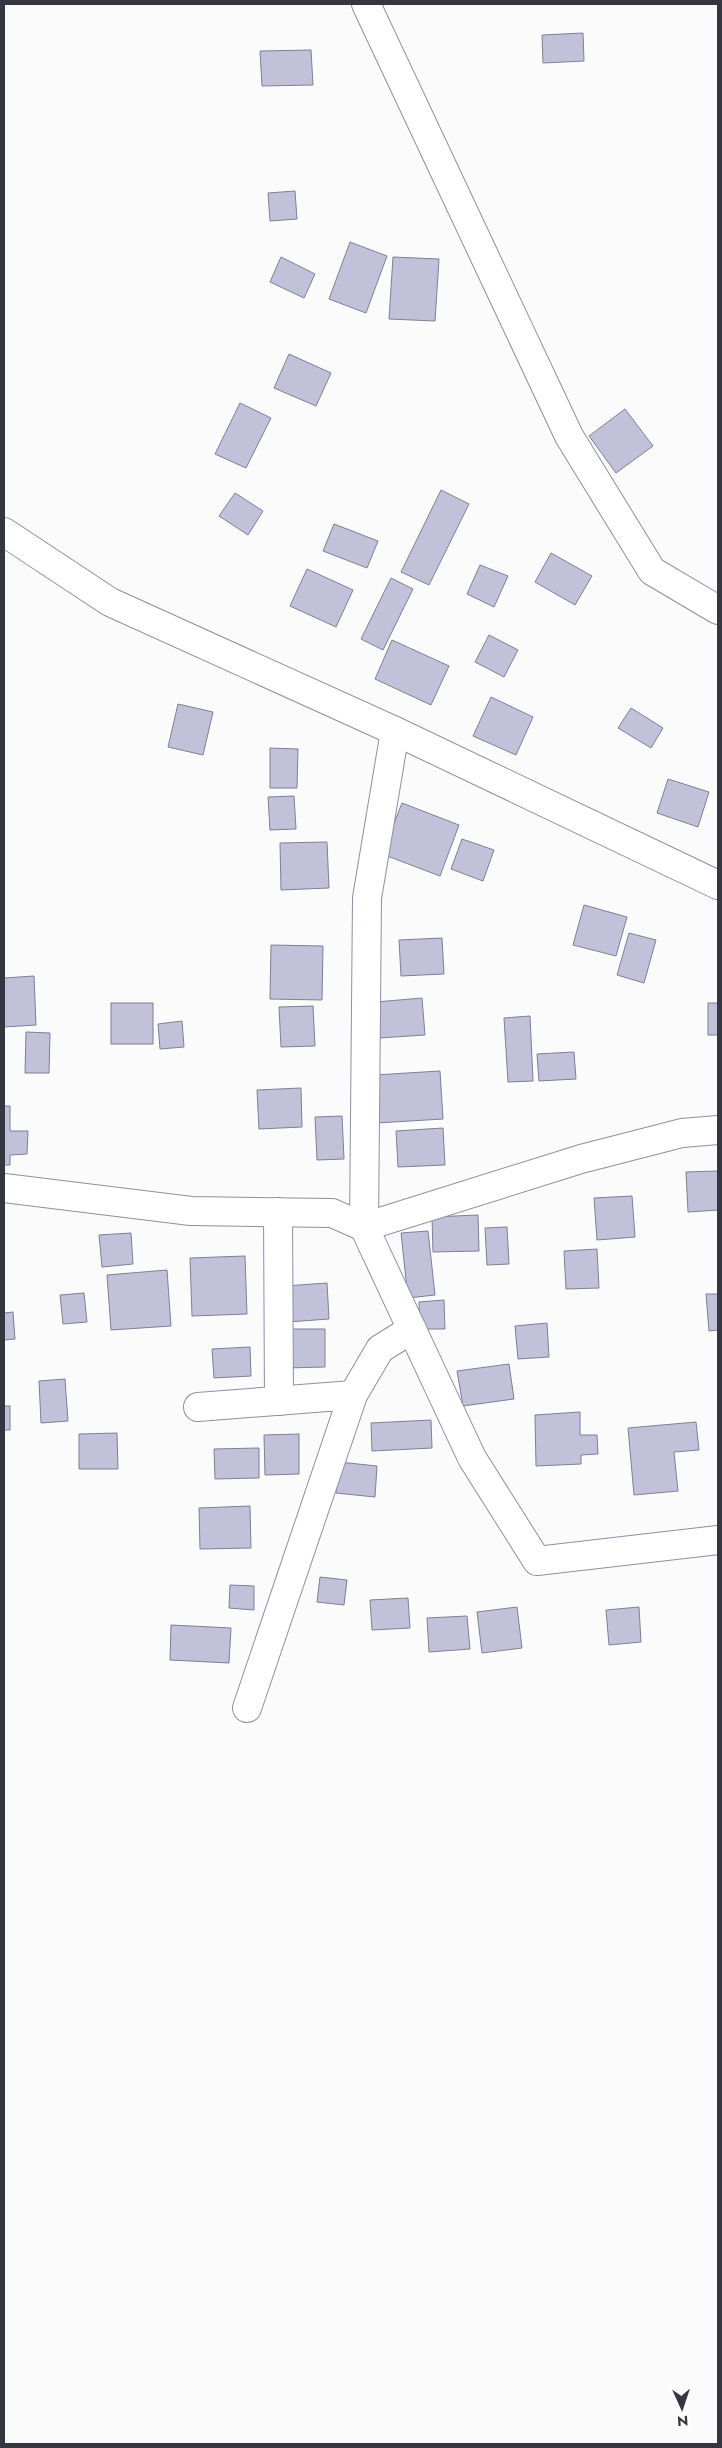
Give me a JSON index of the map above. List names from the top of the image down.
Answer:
{
  "north": "bottom"
}
